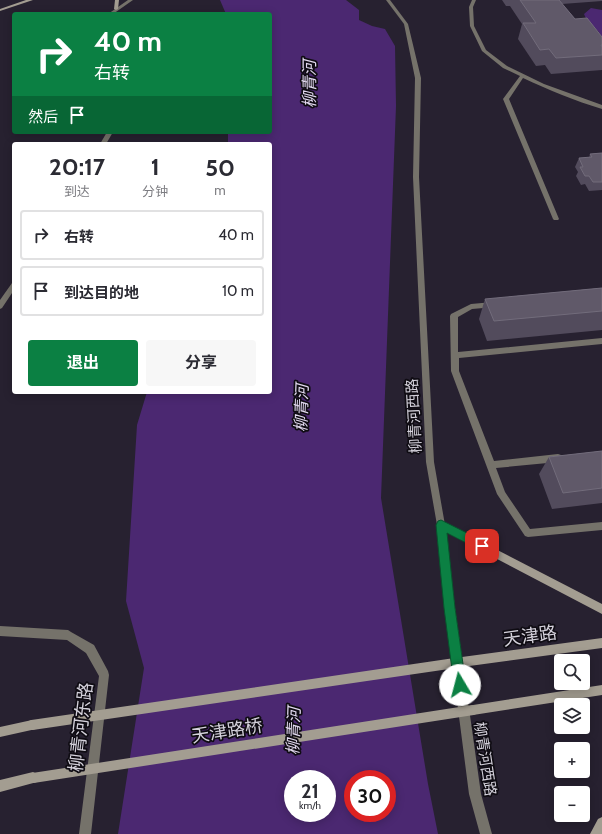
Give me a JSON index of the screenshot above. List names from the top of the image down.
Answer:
{
  "streets": {
    "main road": ["天津路", "天津路桥"],
    "street": ["柳青河西路", "柳青河东路"]
  },
  "water": ["柳青河"],
  "page": {
    "turn": ["40 m", "右转"],
    "then": "然后",
    "eta": [
      "20:17",
      "到达",
      "1",
      "分钟",
      "50",
      "m"
    ],
    "list": [
      {
        "name": "右转",
        "value": "40 m"
      },
      {
        "name": "到达目的地",
        "value": "10 m"
      }
    ],
    "buttons": ["退出", "分享"],
    "map_buttons": ["+", "−"],
    "speed": "21 km/h",
    "limit": "30"
  }
}
